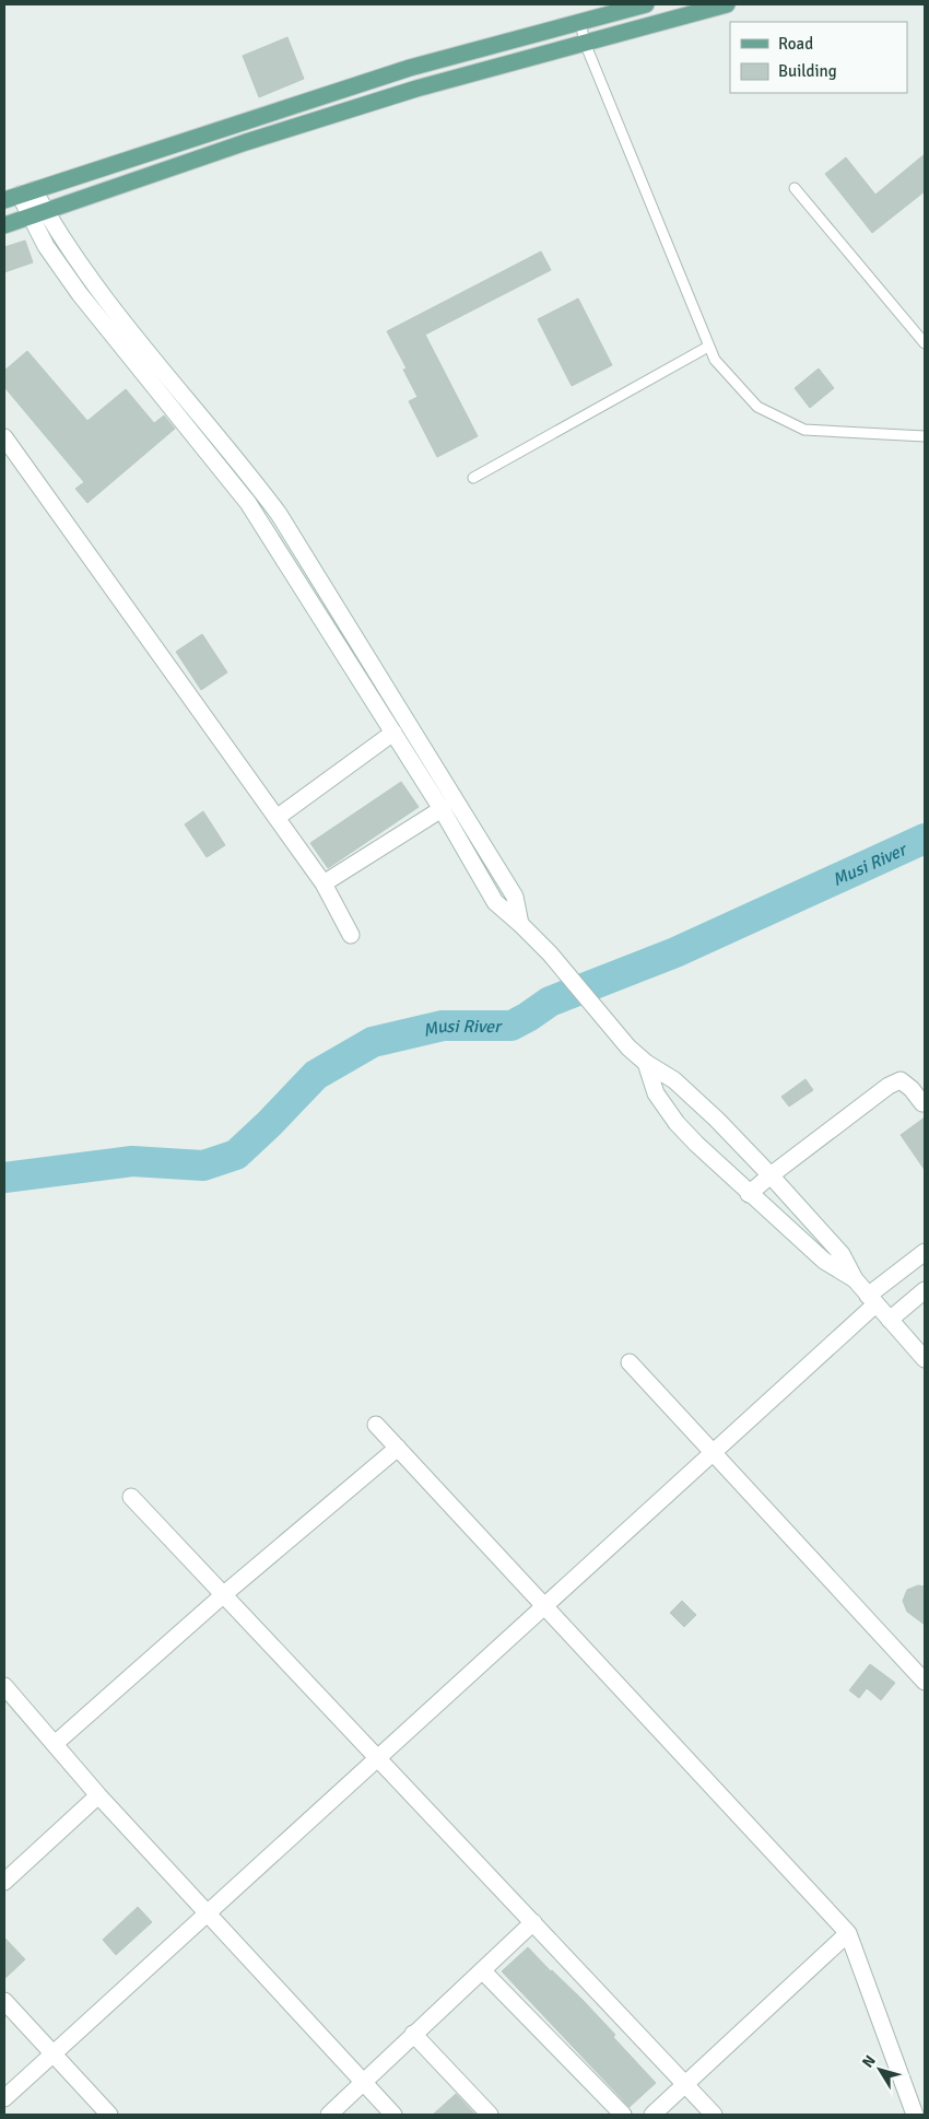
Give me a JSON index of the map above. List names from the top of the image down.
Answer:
{
  "water": ["Musi River"],
  "legend": ["Road", "Building"],
  "north": "top left"
}
